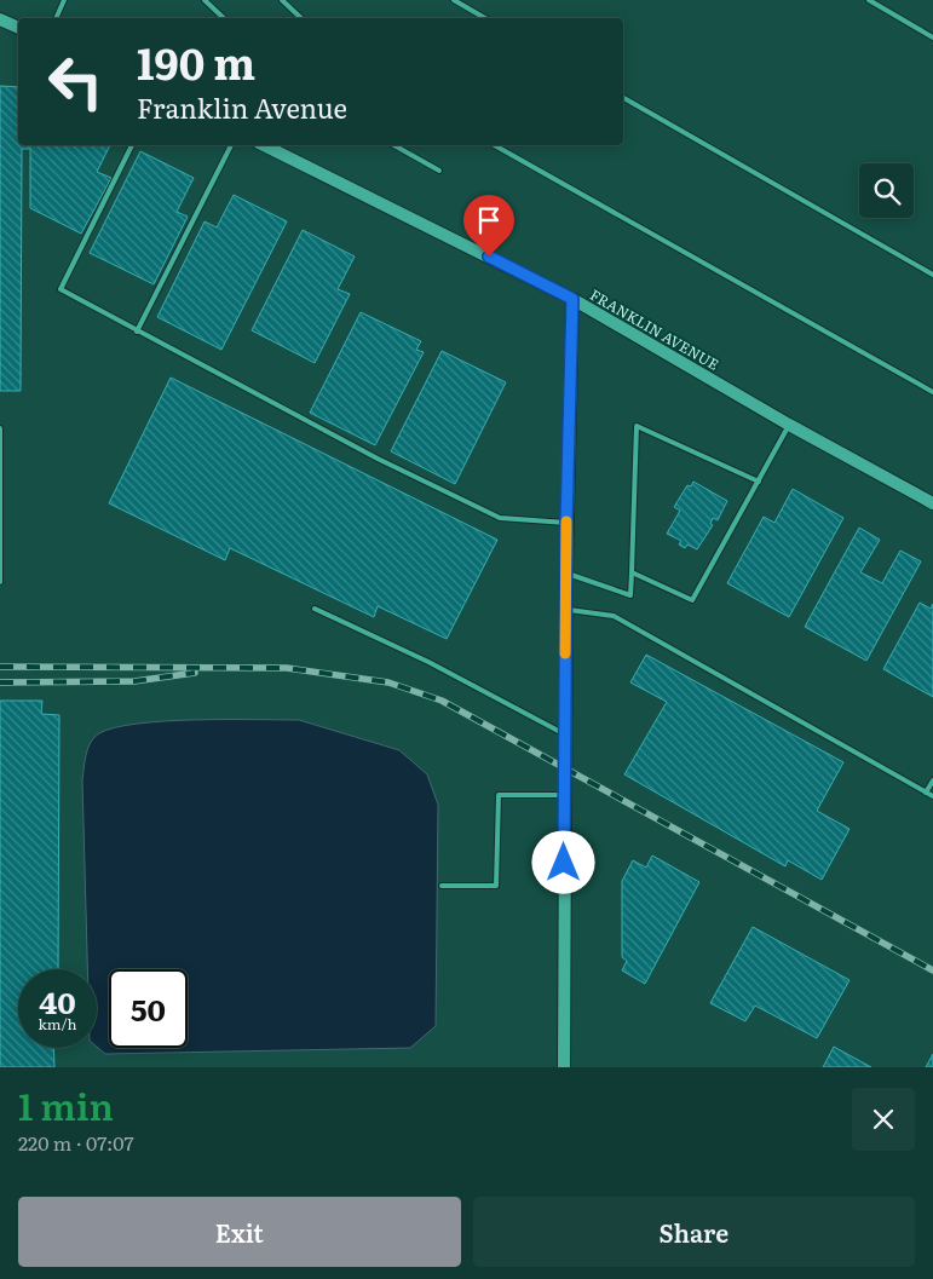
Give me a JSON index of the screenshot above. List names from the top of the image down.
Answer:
{
  "streets": {
    "main road": ["FRANKLIN AVENUE"]
  },
  "page": {
    "turn": ["190 m", "Franklin Avenue"],
    "speed": "40 km/h",
    "limit": "50",
    "heading": ["1 min", "220 m · 07:07"],
    "buttons": ["Exit", "Share"]
  }
}
